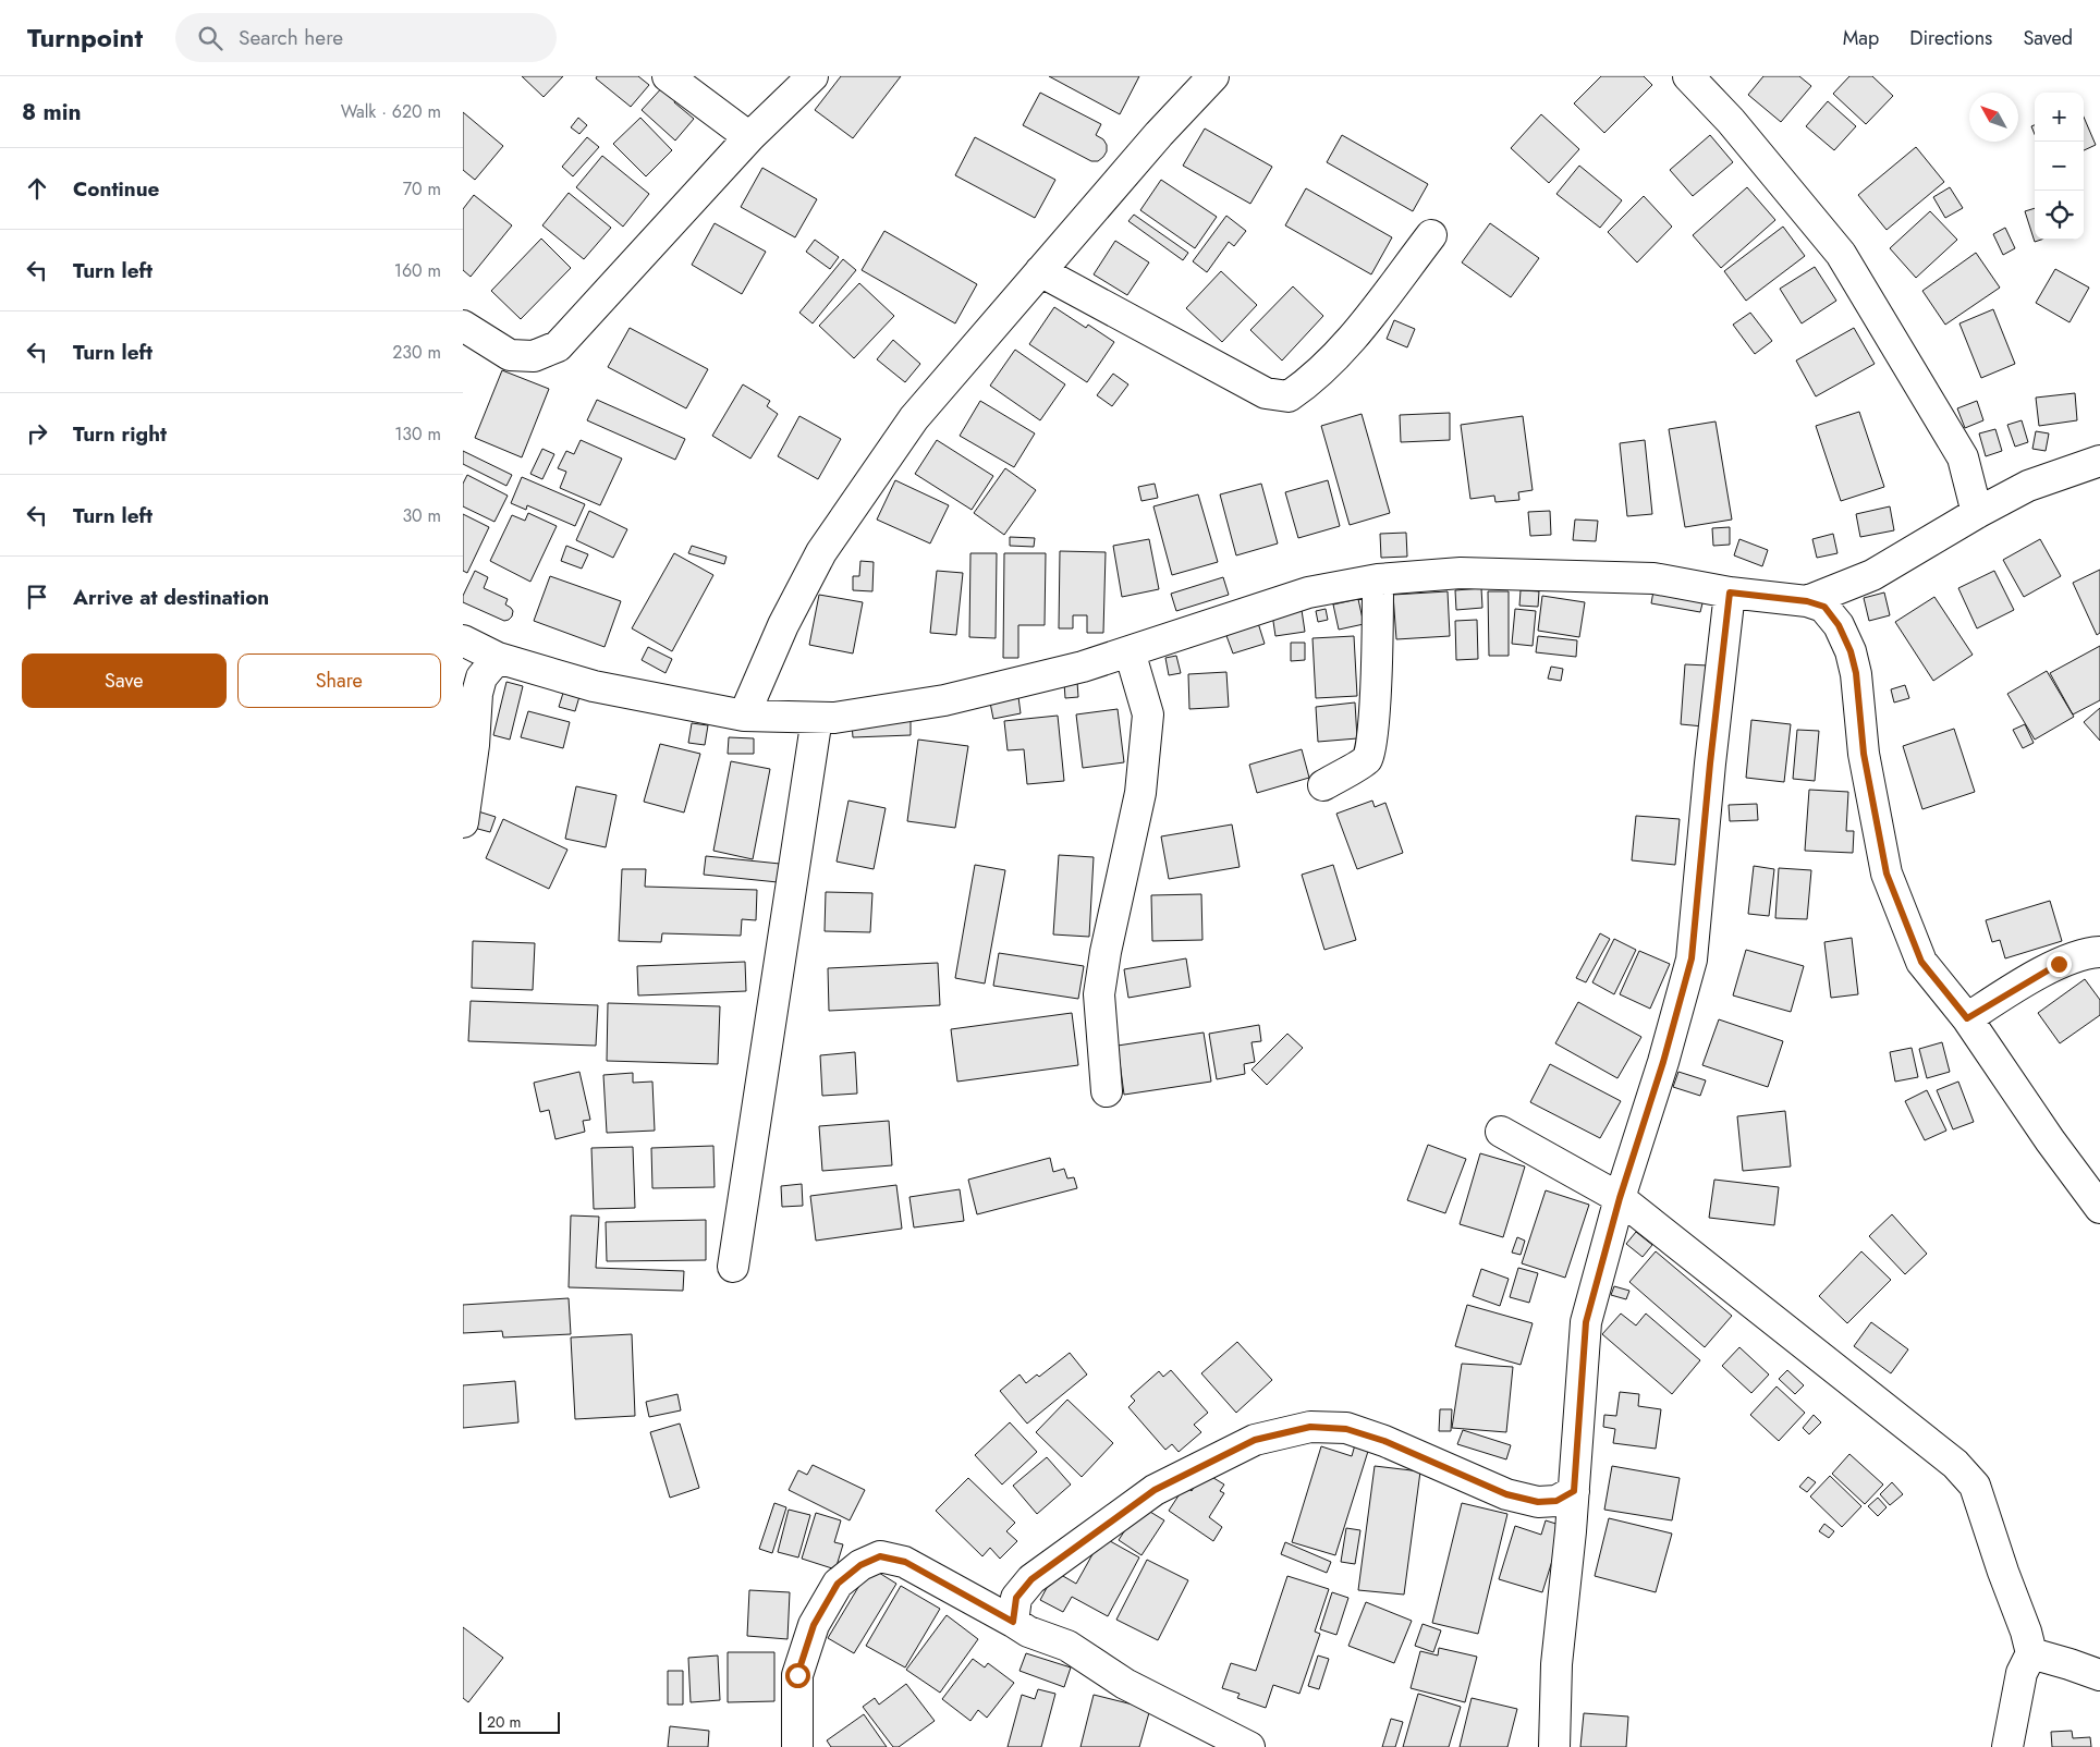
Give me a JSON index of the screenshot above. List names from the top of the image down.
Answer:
{
  "scale_bar": "20 m",
  "north": "top left",
  "page": {
    "header": "Turnpoint",
    "search": "Search here",
    "nav": ["Map", "Directions", "Saved"],
    "heading": ["8 min", "Walk · 620 m"],
    "map_buttons": ["+", "−"],
    "list": [
      ["Continue", "70 m"],
      ["Turn left", "160 m"],
      ["Turn left", "230 m"],
      ["Turn right", "130 m"],
      ["Turn left", "30 m"],
      "Arrive at destination"
    ],
    "buttons": ["Save", "Share"],
    "scale": "20 m"
  }
}
